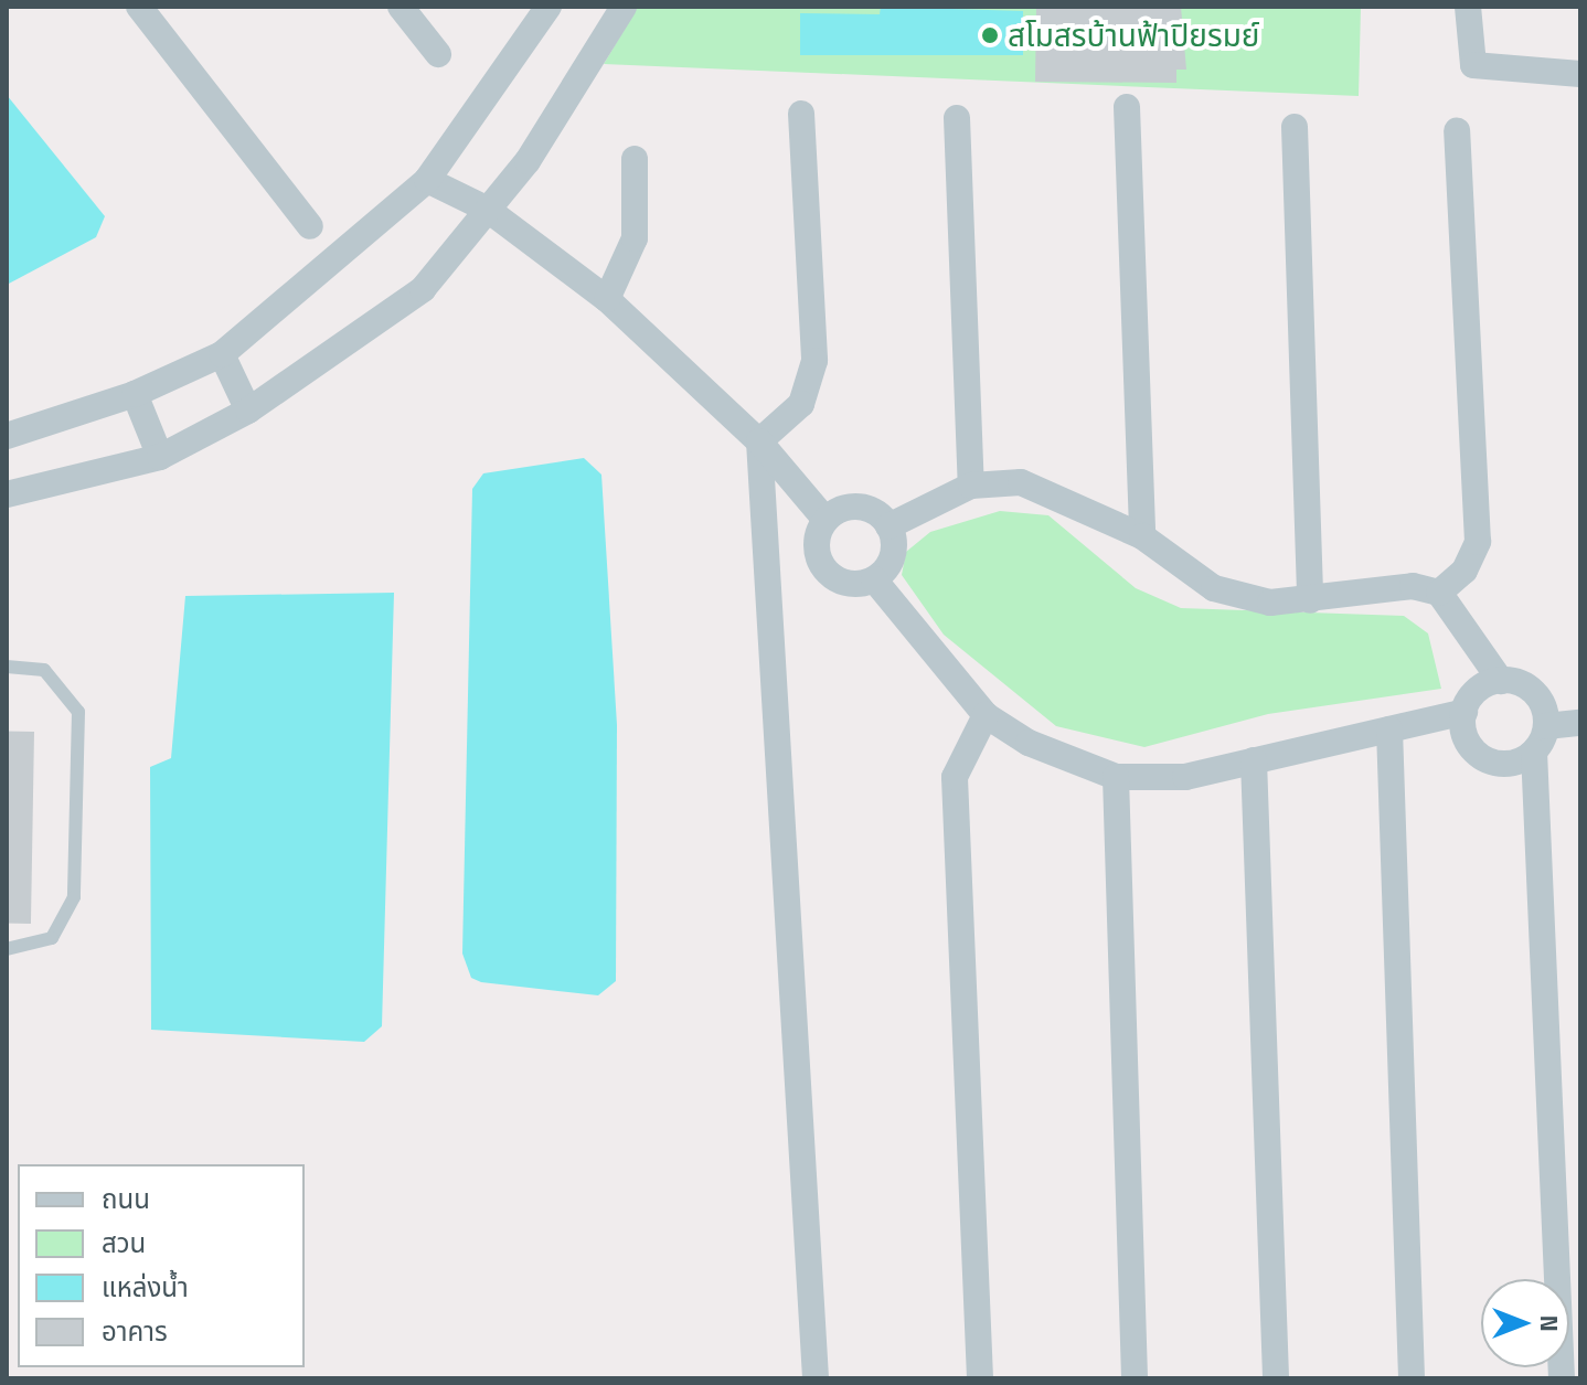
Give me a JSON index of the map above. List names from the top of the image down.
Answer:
{
  "places": ["สโมสรบ้านฟ้าปิยรมย์"],
  "legend": [
    "ถนน",
    "สวน",
    "แหล่งน้ำ",
    "อาคาร"
  ],
  "north": "right"
}
